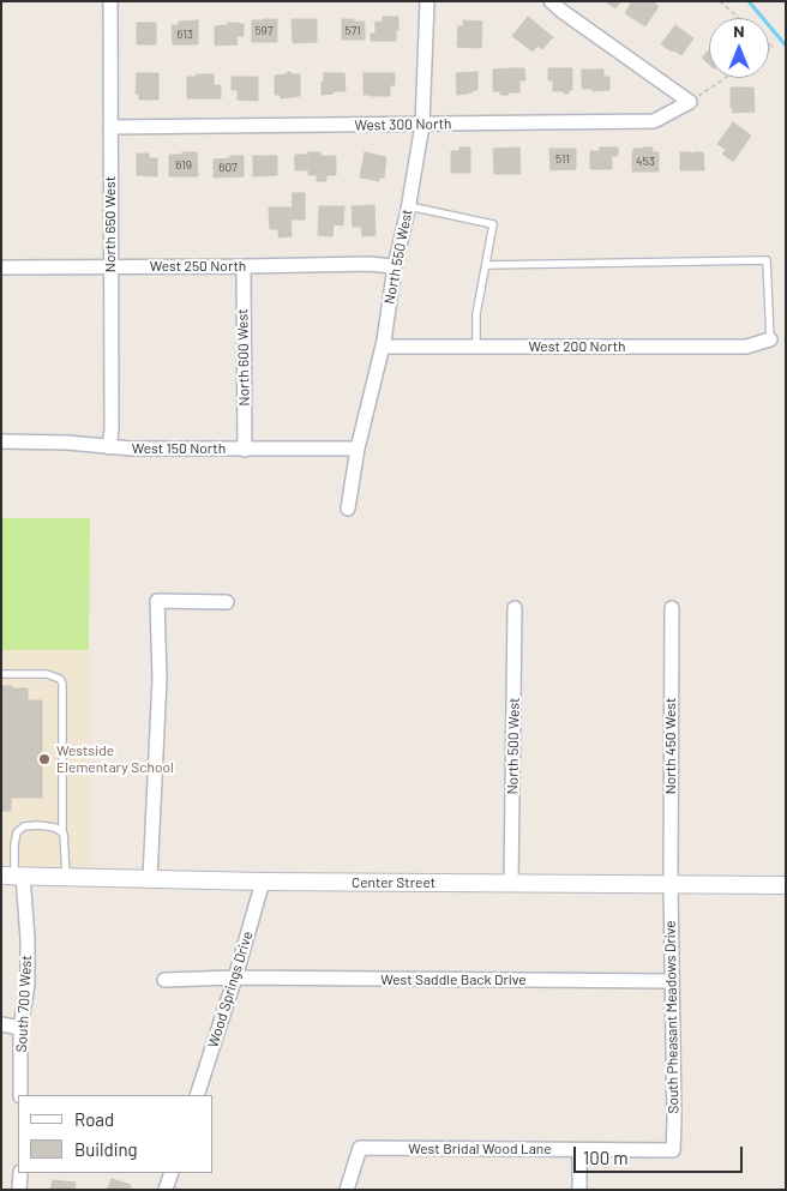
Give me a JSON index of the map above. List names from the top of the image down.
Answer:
{
  "streets": {
    "street": [
      "West 300 North",
      "North 650 West",
      "North 550 West",
      "West 250 North",
      "West 200 North",
      "North 600 West",
      "West 150 North",
      "North 500 West",
      "North 450 West",
      "Center Street",
      "West Saddle Back Drive",
      "Wood Springs Drive",
      "South 700 West",
      "South Pheasant Meadows Drive",
      "West Bridal Wood Lane"
    ]
  },
  "crossings": [
    ["West 300 North", "North 650 West"],
    ["West 300 North", "North 550 West"],
    ["North 650 West", "West 250 North"],
    ["North 650 West", "West 150 North"],
    ["North 550 West", "West 250 North"],
    ["North 550 West", "West 200 North"],
    ["North 550 West", "West 150 North"],
    ["West 250 North", "North 600 West"],
    ["North 600 West", "West 150 North"],
    ["North 500 West", "Center Street"],
    ["North 450 West", "Center Street"],
    ["North 450 West", "South Pheasant Meadows Drive"],
    ["Center Street", "Wood Springs Drive"],
    ["Center Street", "South 700 West"],
    ["Center Street", "South Pheasant Meadows Drive"],
    ["West Saddle Back Drive", "Wood Springs Drive"],
    ["West Saddle Back Drive", "South Pheasant Meadows Drive"],
    ["South Pheasant Meadows Drive", "West Bridal Wood Lane"]
  ],
  "places": ["Westside Elementary School"],
  "house_numbers": [
    "597",
    "571",
    "613",
    "511",
    "453",
    "619",
    "607"
  ],
  "legend": ["Road", "Building"],
  "scale_bar": "100 m",
  "north": "top"
}
